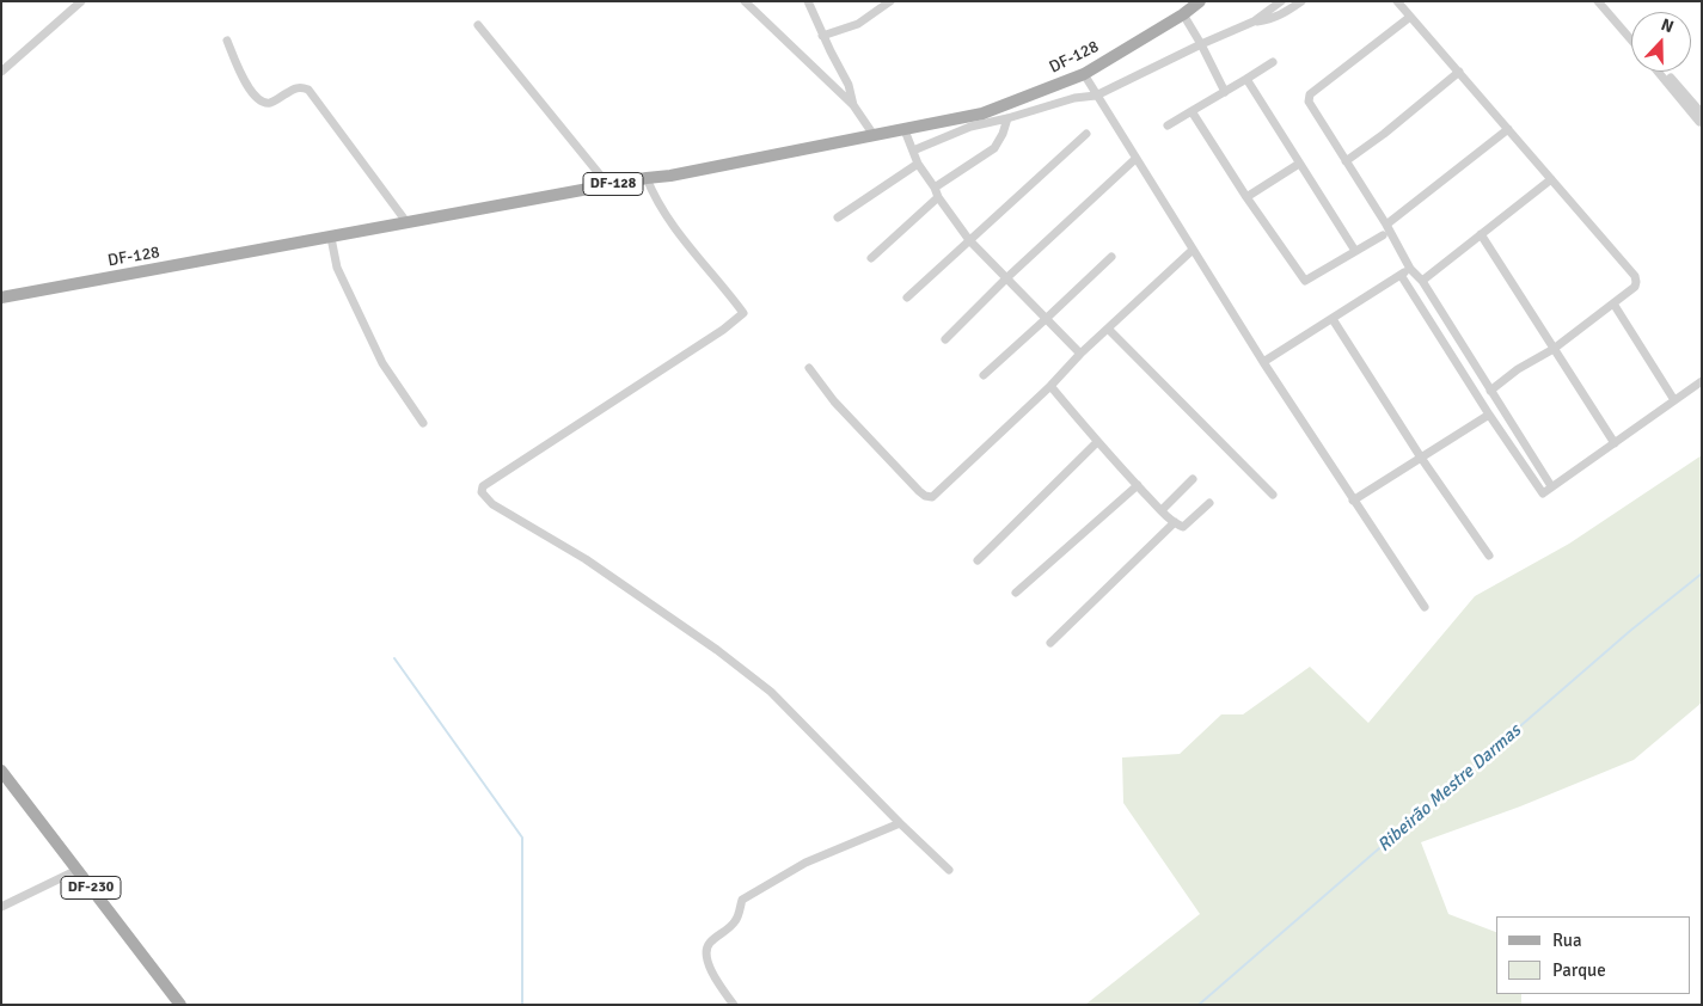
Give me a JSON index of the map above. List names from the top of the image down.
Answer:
{
  "streets": {
    "main road": ["DF-128", "DF-230"]
  },
  "water": ["Ribeirão Mestre Darmas"],
  "legend": ["Rua", "Parque"],
  "north": "top"
}
